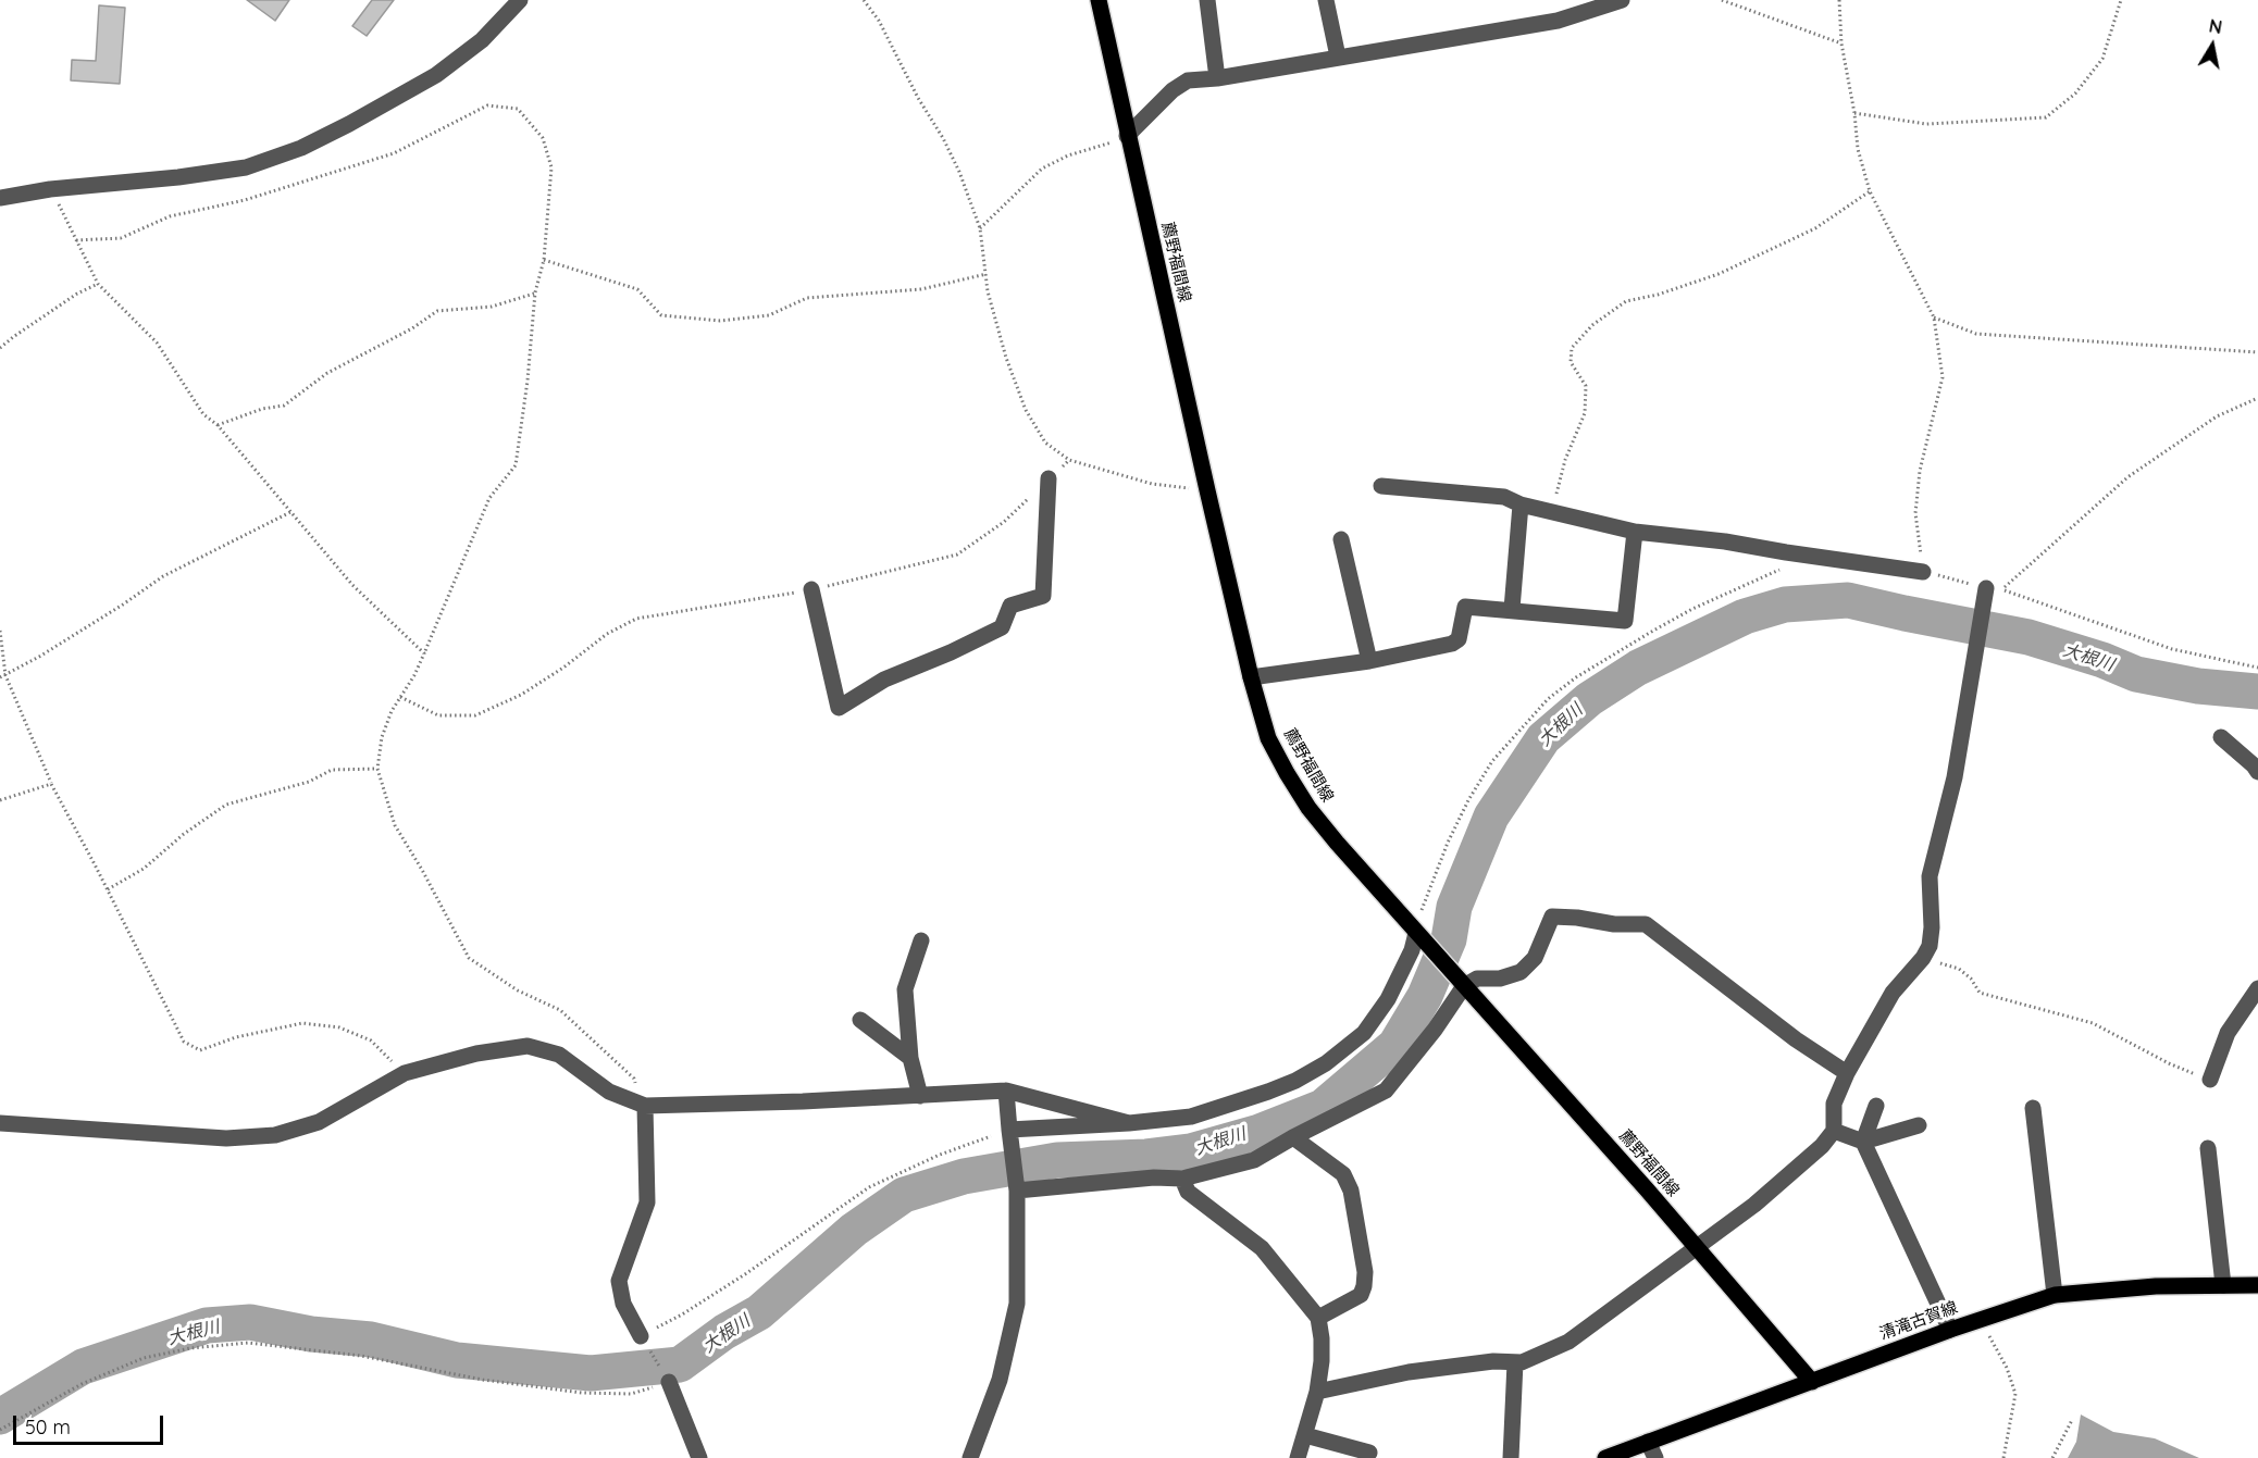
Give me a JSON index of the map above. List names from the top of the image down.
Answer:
{
  "streets": {
    "main road": ["薦野福間線", "清滝古賀線"]
  },
  "crossings": [
    ["薦野福間線", "清滝古賀線"]
  ],
  "water": ["大根川"],
  "scale_bar": "50 m",
  "north": "top"
}
